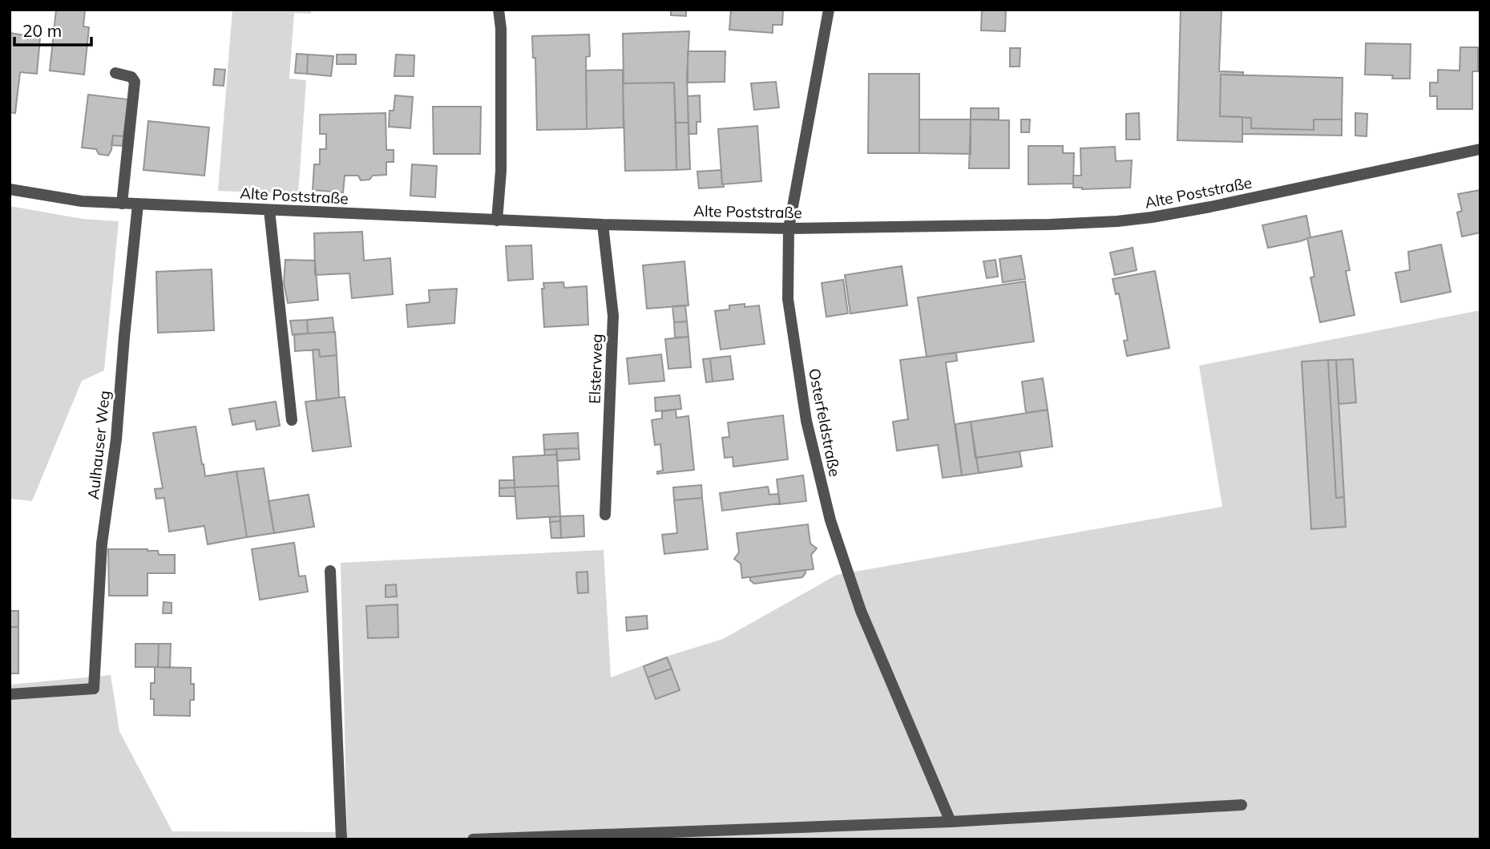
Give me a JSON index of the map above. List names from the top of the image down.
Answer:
{
  "streets": {
    "street": [
      "Alte Poststraße",
      "Elsterweg",
      "Osterfeldstraße",
      "Aulhauser Weg"
    ]
  },
  "crossings": [
    ["Alte Poststraße", "Elsterweg"],
    ["Alte Poststraße", "Osterfeldstraße"],
    ["Alte Poststraße", "Aulhauser Weg"]
  ],
  "scale_bar": "20 m"
}
